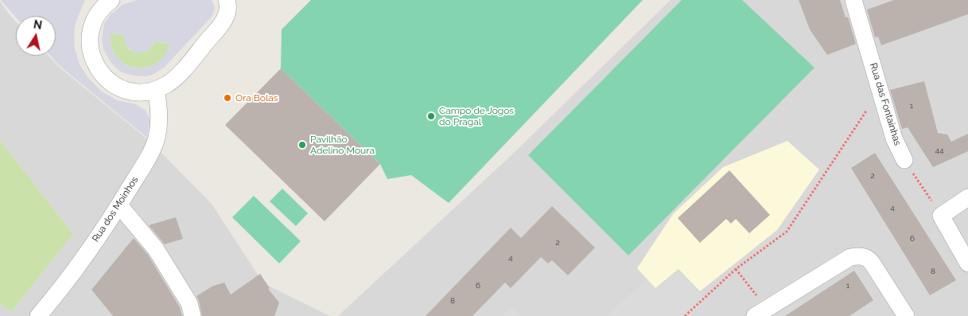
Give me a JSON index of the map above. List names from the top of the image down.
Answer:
{
  "streets": {
    "street": ["Rua das Fontaínhas", "Rua dos Moinhos"]
  },
  "places": ["Ora Bolas", "Campo de Jogos do Pragal", "Pavilhão Adelino Moura"],
  "house_numbers": [
    "1",
    "44",
    "2",
    "4",
    "6",
    "2",
    "4",
    "8",
    "6",
    "1",
    "8"
  ],
  "north": "top"
}
